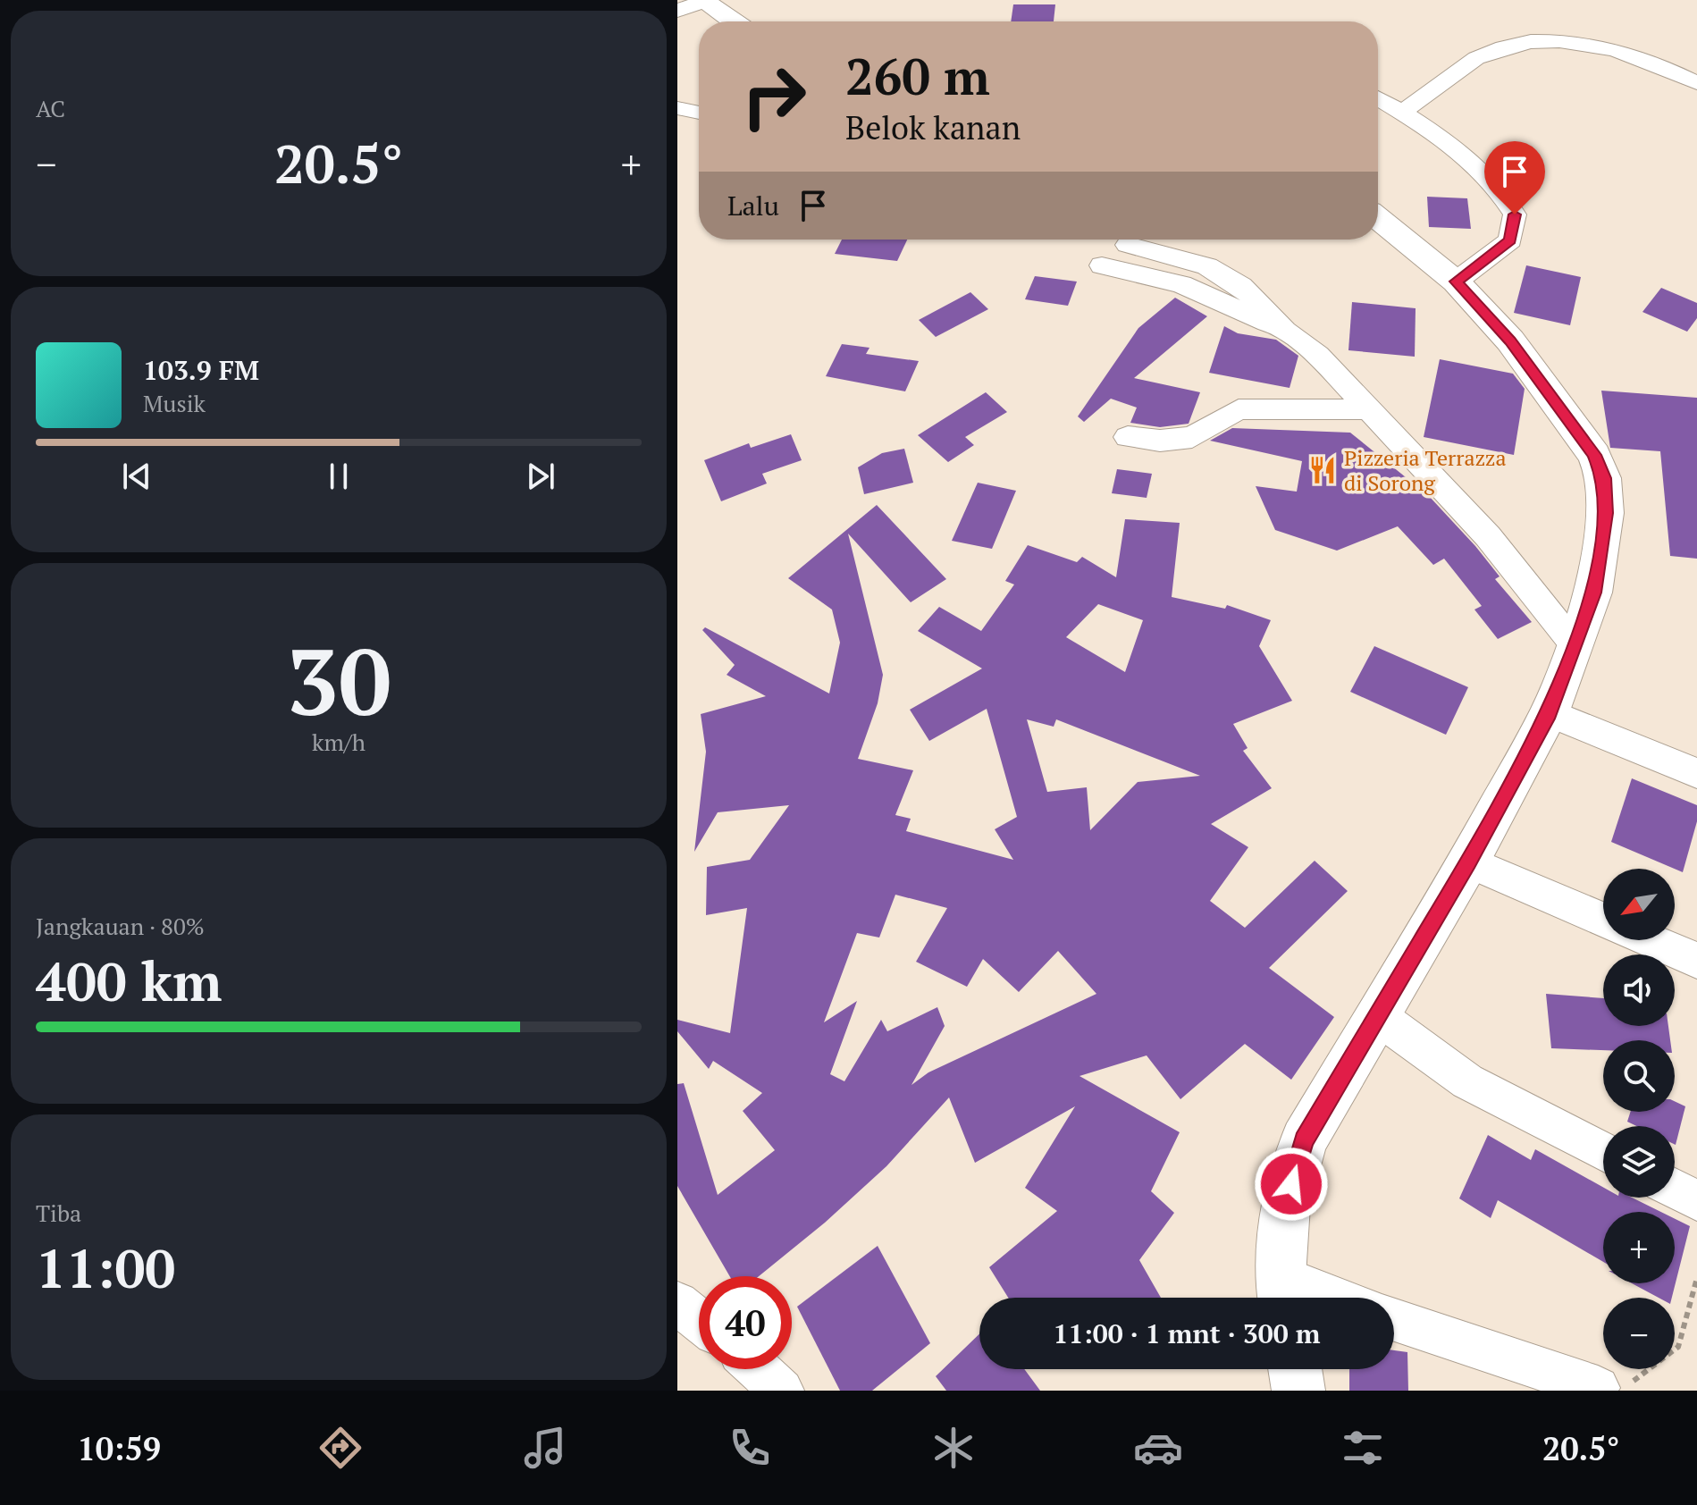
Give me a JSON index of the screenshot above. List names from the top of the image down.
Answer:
{
  "places": {
    "restaurant": ["Pizzeria Terrazza di Sorong"]
  },
  "north": "bottom left",
  "page": {
    "tile": [
      "AC",
      ["30", "km/h"],
      ["Jangkauan · 80%", "400 km"],
      ["Tiba", "11:00"]
    ],
    "turn": ["260 m", "Belok kanan"],
    "heat": ["−", "20.5°", "+"],
    "then": "Lalu",
    "song": ["103.9 FM", "Musik"],
    "map_buttons": ["+", "−"],
    "limit": "40",
    "trip": "11:00 · 1 mnt · 300 m",
    "tabs": ["10:59", "20.5°"]
  }
}
